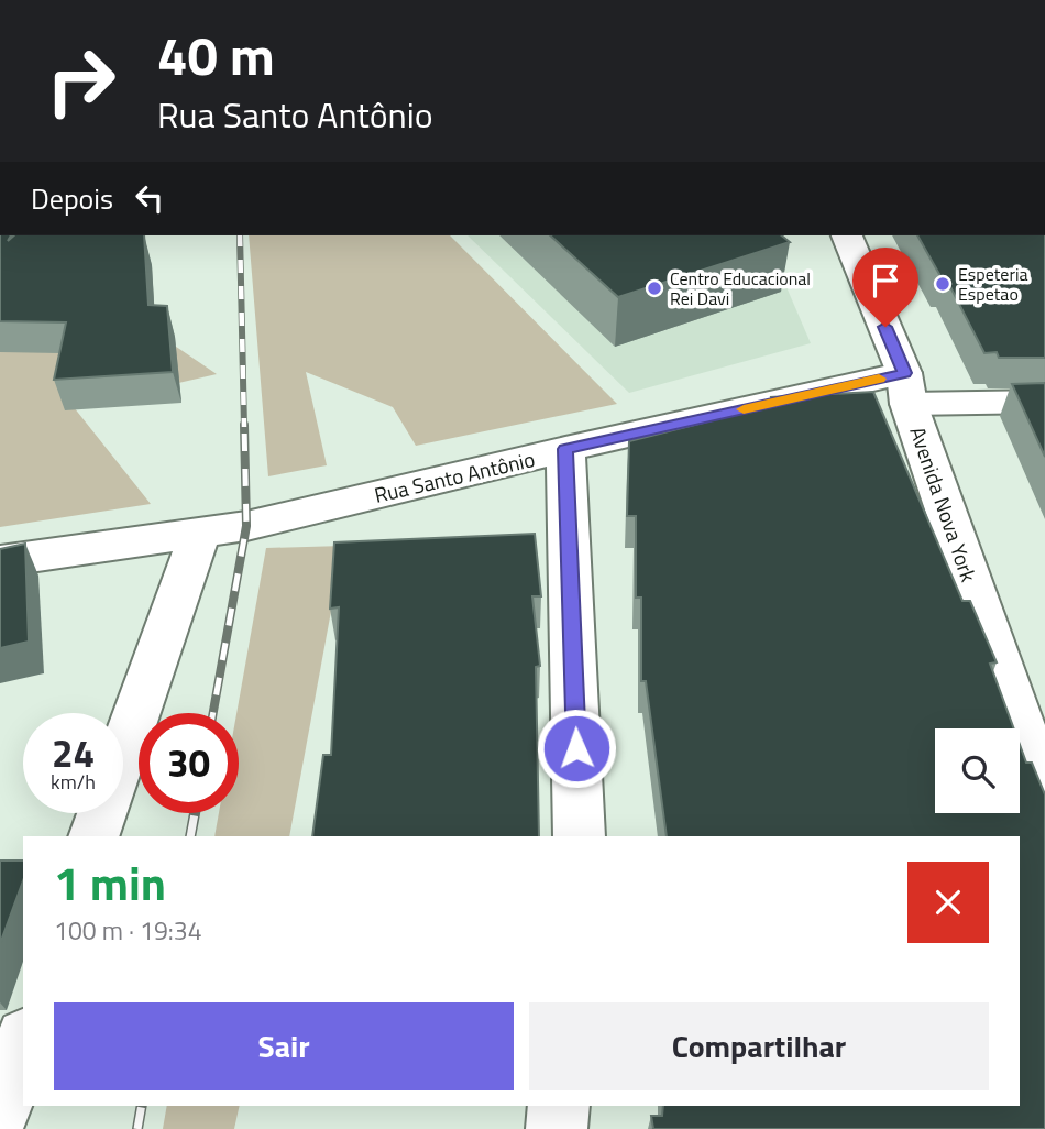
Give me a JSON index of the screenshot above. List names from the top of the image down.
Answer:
{
  "streets": {
    "street": ["Rua Santo Antônio", "Avenida Nova York"]
  },
  "crossings": [
    ["Rua Santo Antônio", "Avenida Nova York"]
  ],
  "places": ["Espeteria Espetao", "Centro Educacional Rei Davi"],
  "page": {
    "turn": ["40 m", "Rua Santo Antônio"],
    "then": "Depois",
    "speed": "24 km/h",
    "limit": "30",
    "heading": ["1 min", "100 m · 19:34"],
    "buttons": ["Sair", "Compartilhar"]
  }
}
